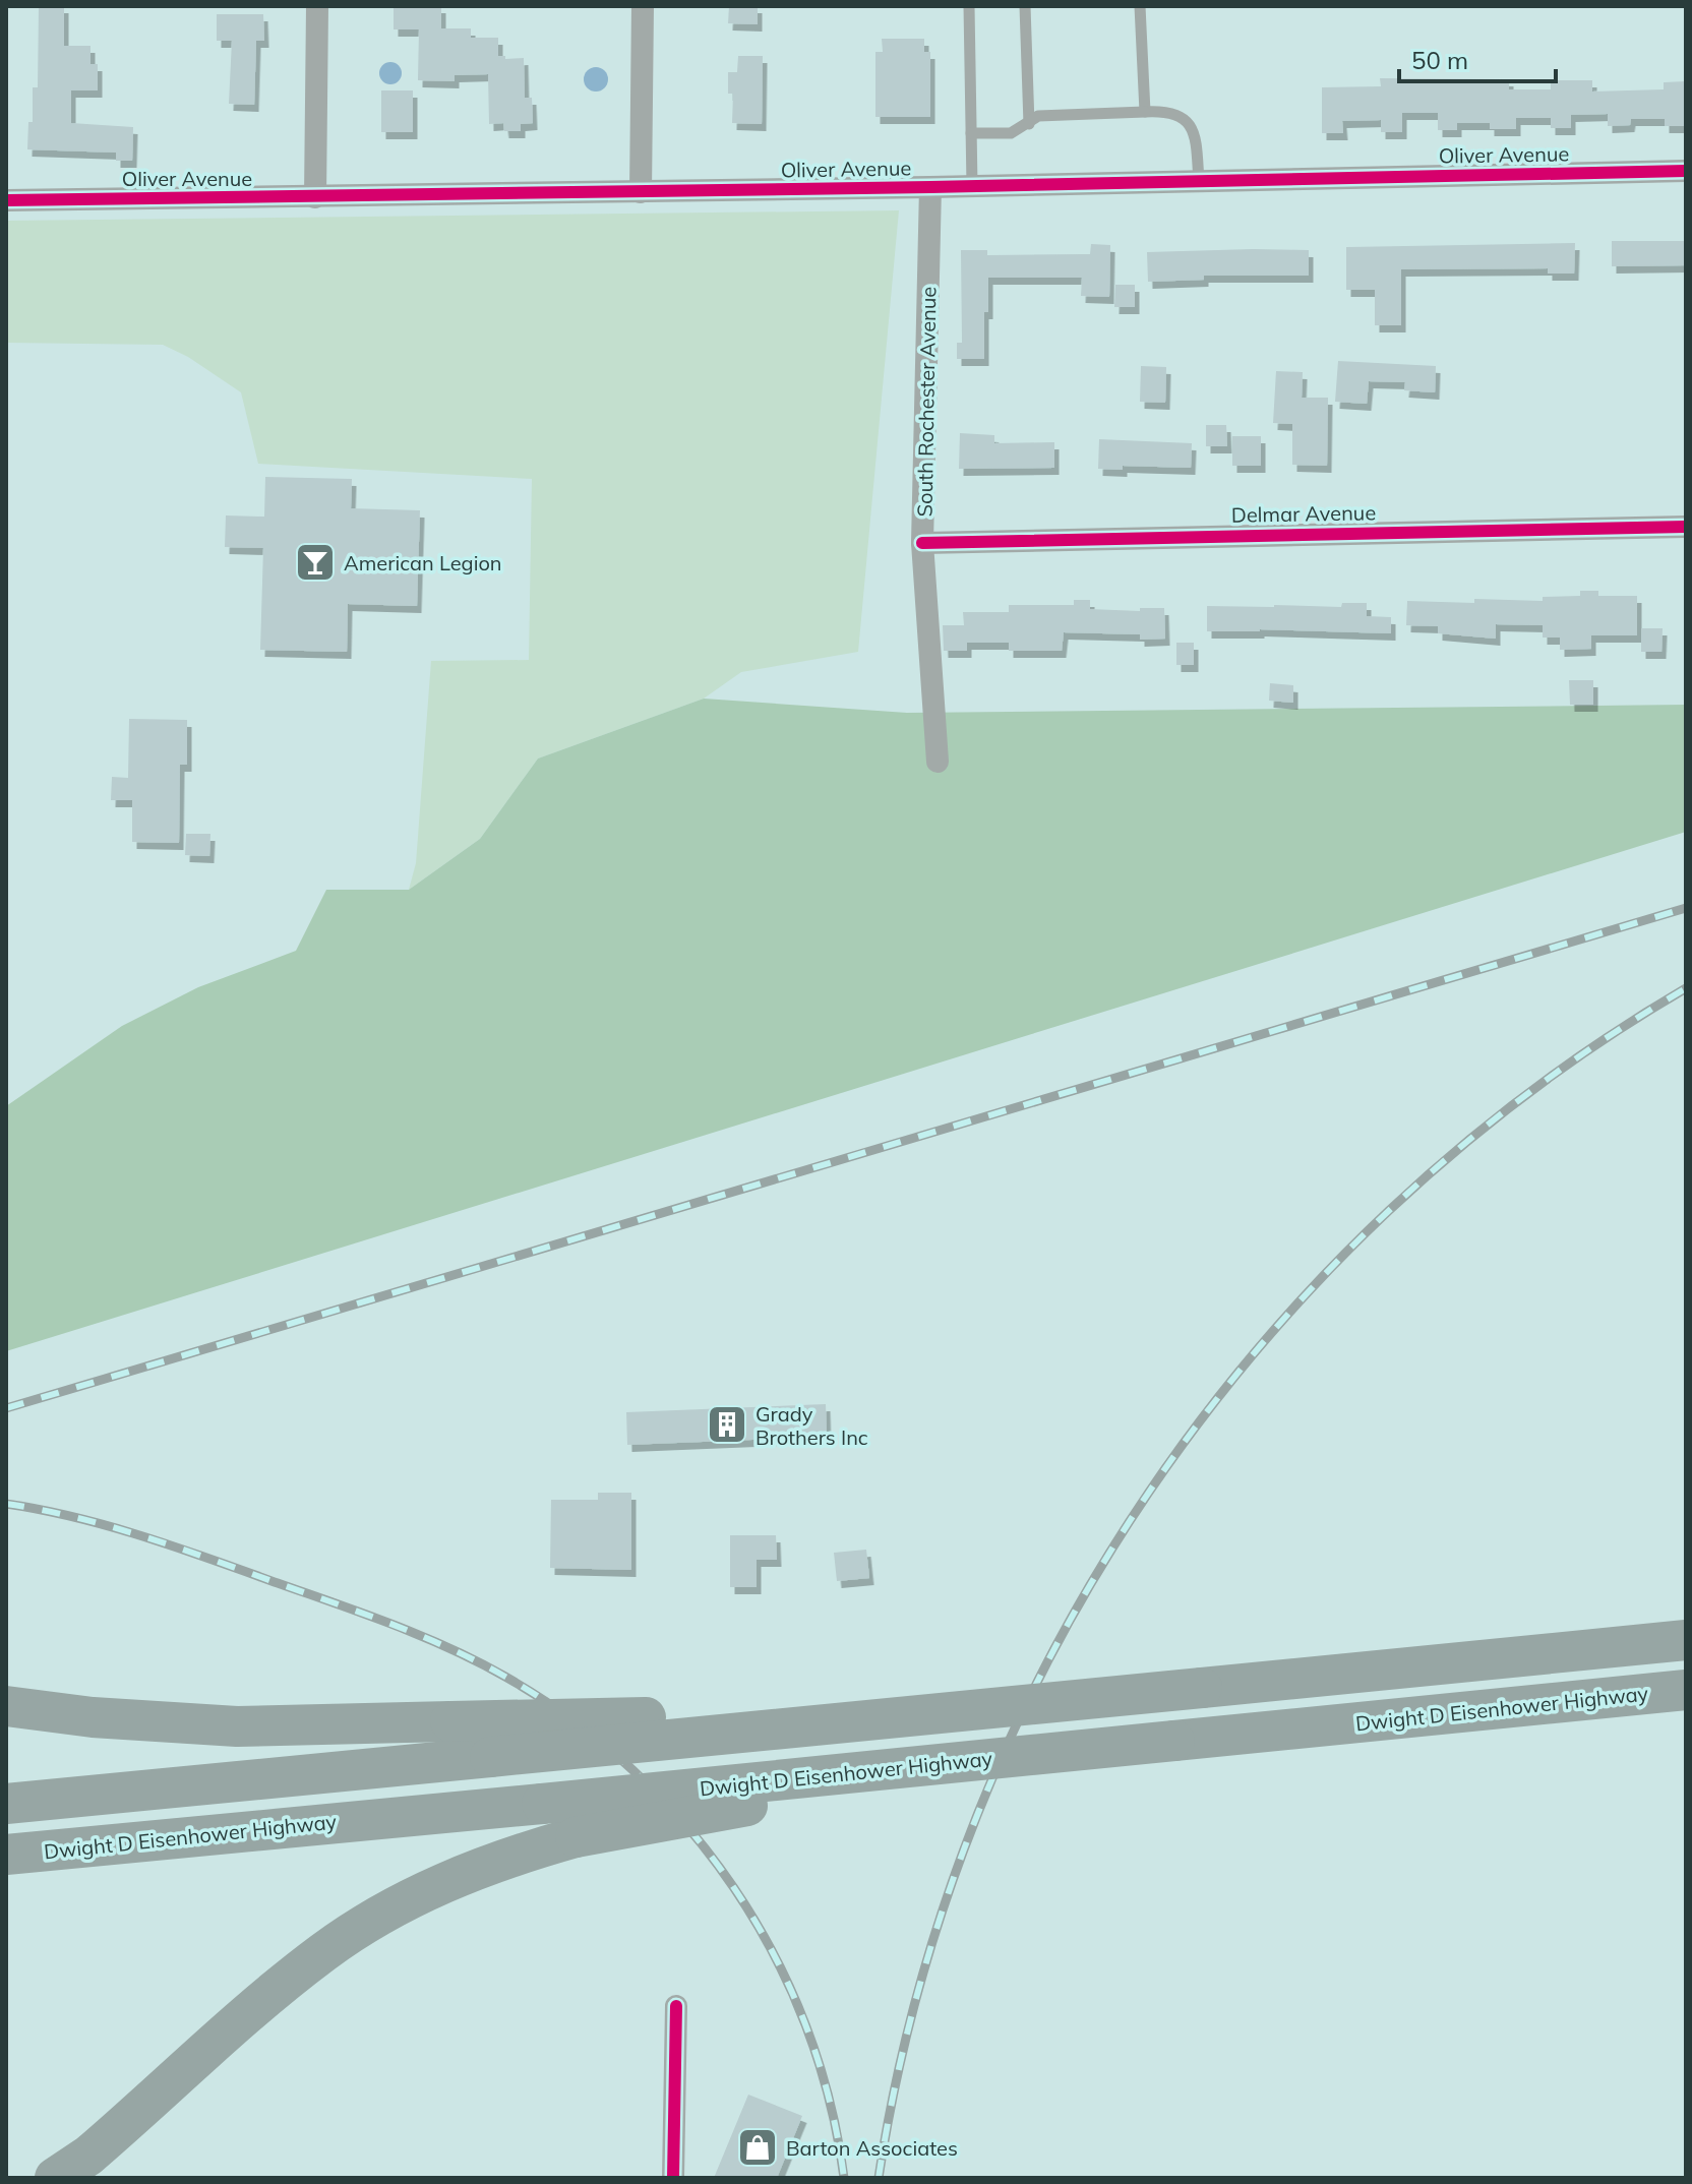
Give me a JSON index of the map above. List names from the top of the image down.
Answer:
{
  "streets": {
    "highway": ["Dwight D Eisenhower Highway"],
    "street": ["Oliver Avenue", "South Rochester Avenue", "Delmar Avenue"]
  },
  "crossings": [
    ["Oliver Avenue", "South Rochester Avenue"],
    ["South Rochester Avenue", "Delmar Avenue"]
  ],
  "places": {
    "bar": ["American Legion"],
    "building": ["Grady Brothers Inc"],
    "shop": ["Barton Associates"]
  },
  "scale_bar": "50 m"
}
